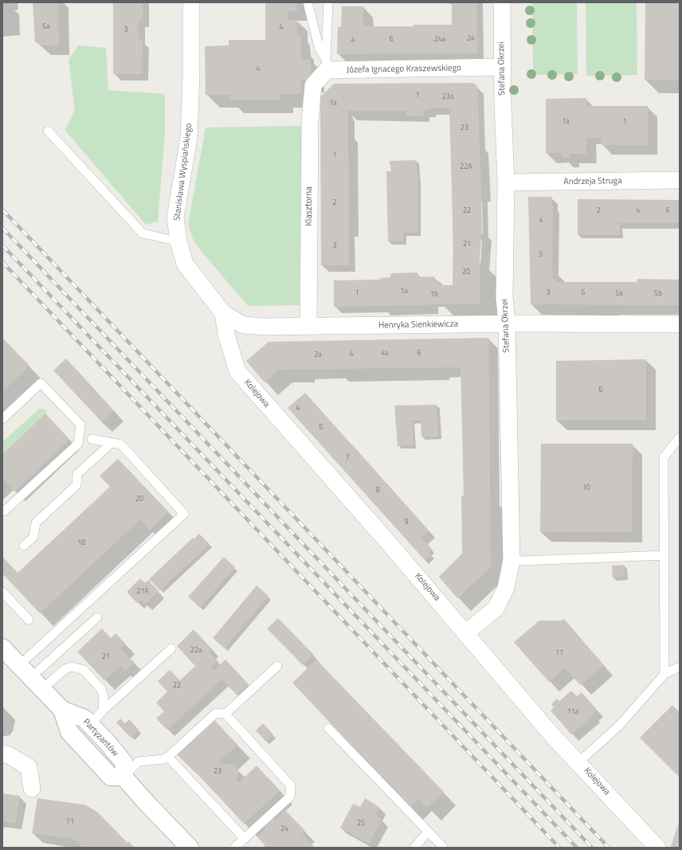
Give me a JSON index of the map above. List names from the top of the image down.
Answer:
{
  "streets": {
    "street": [
      "Stefana Okrzei",
      "Józefa Ignacego Kraszewskiego",
      "Stanisława Wyspiańskiego",
      "Andrzeja Struga",
      "Klasztorna",
      "Henryka Sienkiewicza",
      "Kolejowa",
      "Partyzantów"
    ]
  },
  "crossings": [
    ["Stefana Okrzei", "Józefa Ignacego Kraszewskiego"],
    ["Stefana Okrzei", "Andrzeja Struga"],
    ["Stefana Okrzei", "Henryka Sienkiewicza"],
    ["Stefana Okrzei", "Kolejowa"],
    ["Józefa Ignacego Kraszewskiego", "Klasztorna"],
    ["Stanisława Wyspiańskiego", "Henryka Sienkiewicza"],
    ["Klasztorna", "Henryka Sienkiewicza"],
    ["Henryka Sienkiewicza", "Kolejowa"]
  ],
  "house_numbers": [
    "6a",
    "4",
    "3",
    "24",
    "6",
    "24a",
    "4",
    "4",
    "1",
    "23a",
    "1a",
    "1a",
    "1",
    "23",
    "1",
    "22A",
    "2",
    "22",
    "2",
    "4",
    "6",
    "4",
    "21",
    "3",
    "5",
    "20",
    "1a",
    "1",
    "3",
    "5",
    "5a",
    "5b",
    "1b",
    "4a",
    "6",
    "4",
    "2a",
    "6",
    "4",
    "6",
    "7",
    "10",
    "8",
    "20",
    "9",
    "18",
    "21A",
    "22a",
    "11",
    "21",
    "22",
    "11a",
    "23",
    "71",
    "25",
    "24"
  ]
}
